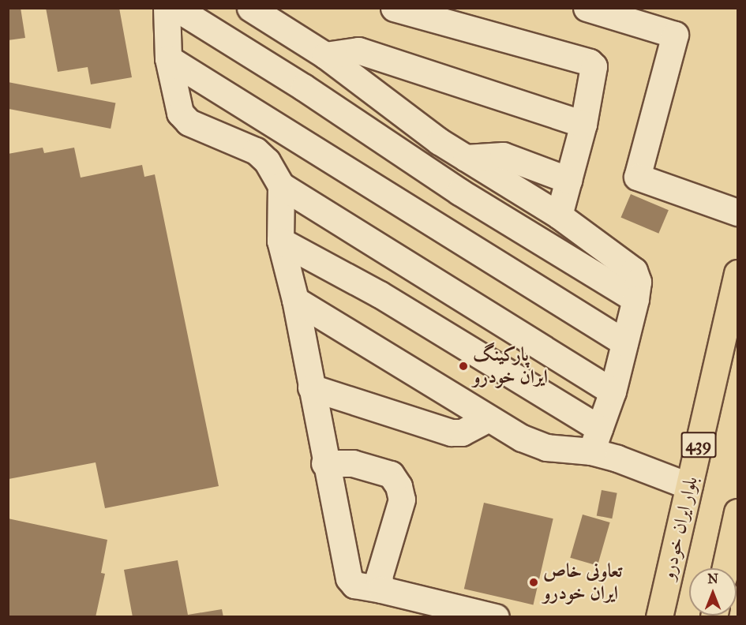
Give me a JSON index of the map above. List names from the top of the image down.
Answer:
{
  "streets": {
    "main road": ["439", "بلوار ایران خودرو"]
  },
  "places": ["پارکینگ ایران خودرو", "تعاونی خاص ایران خودرو"],
  "north": "top"
}
